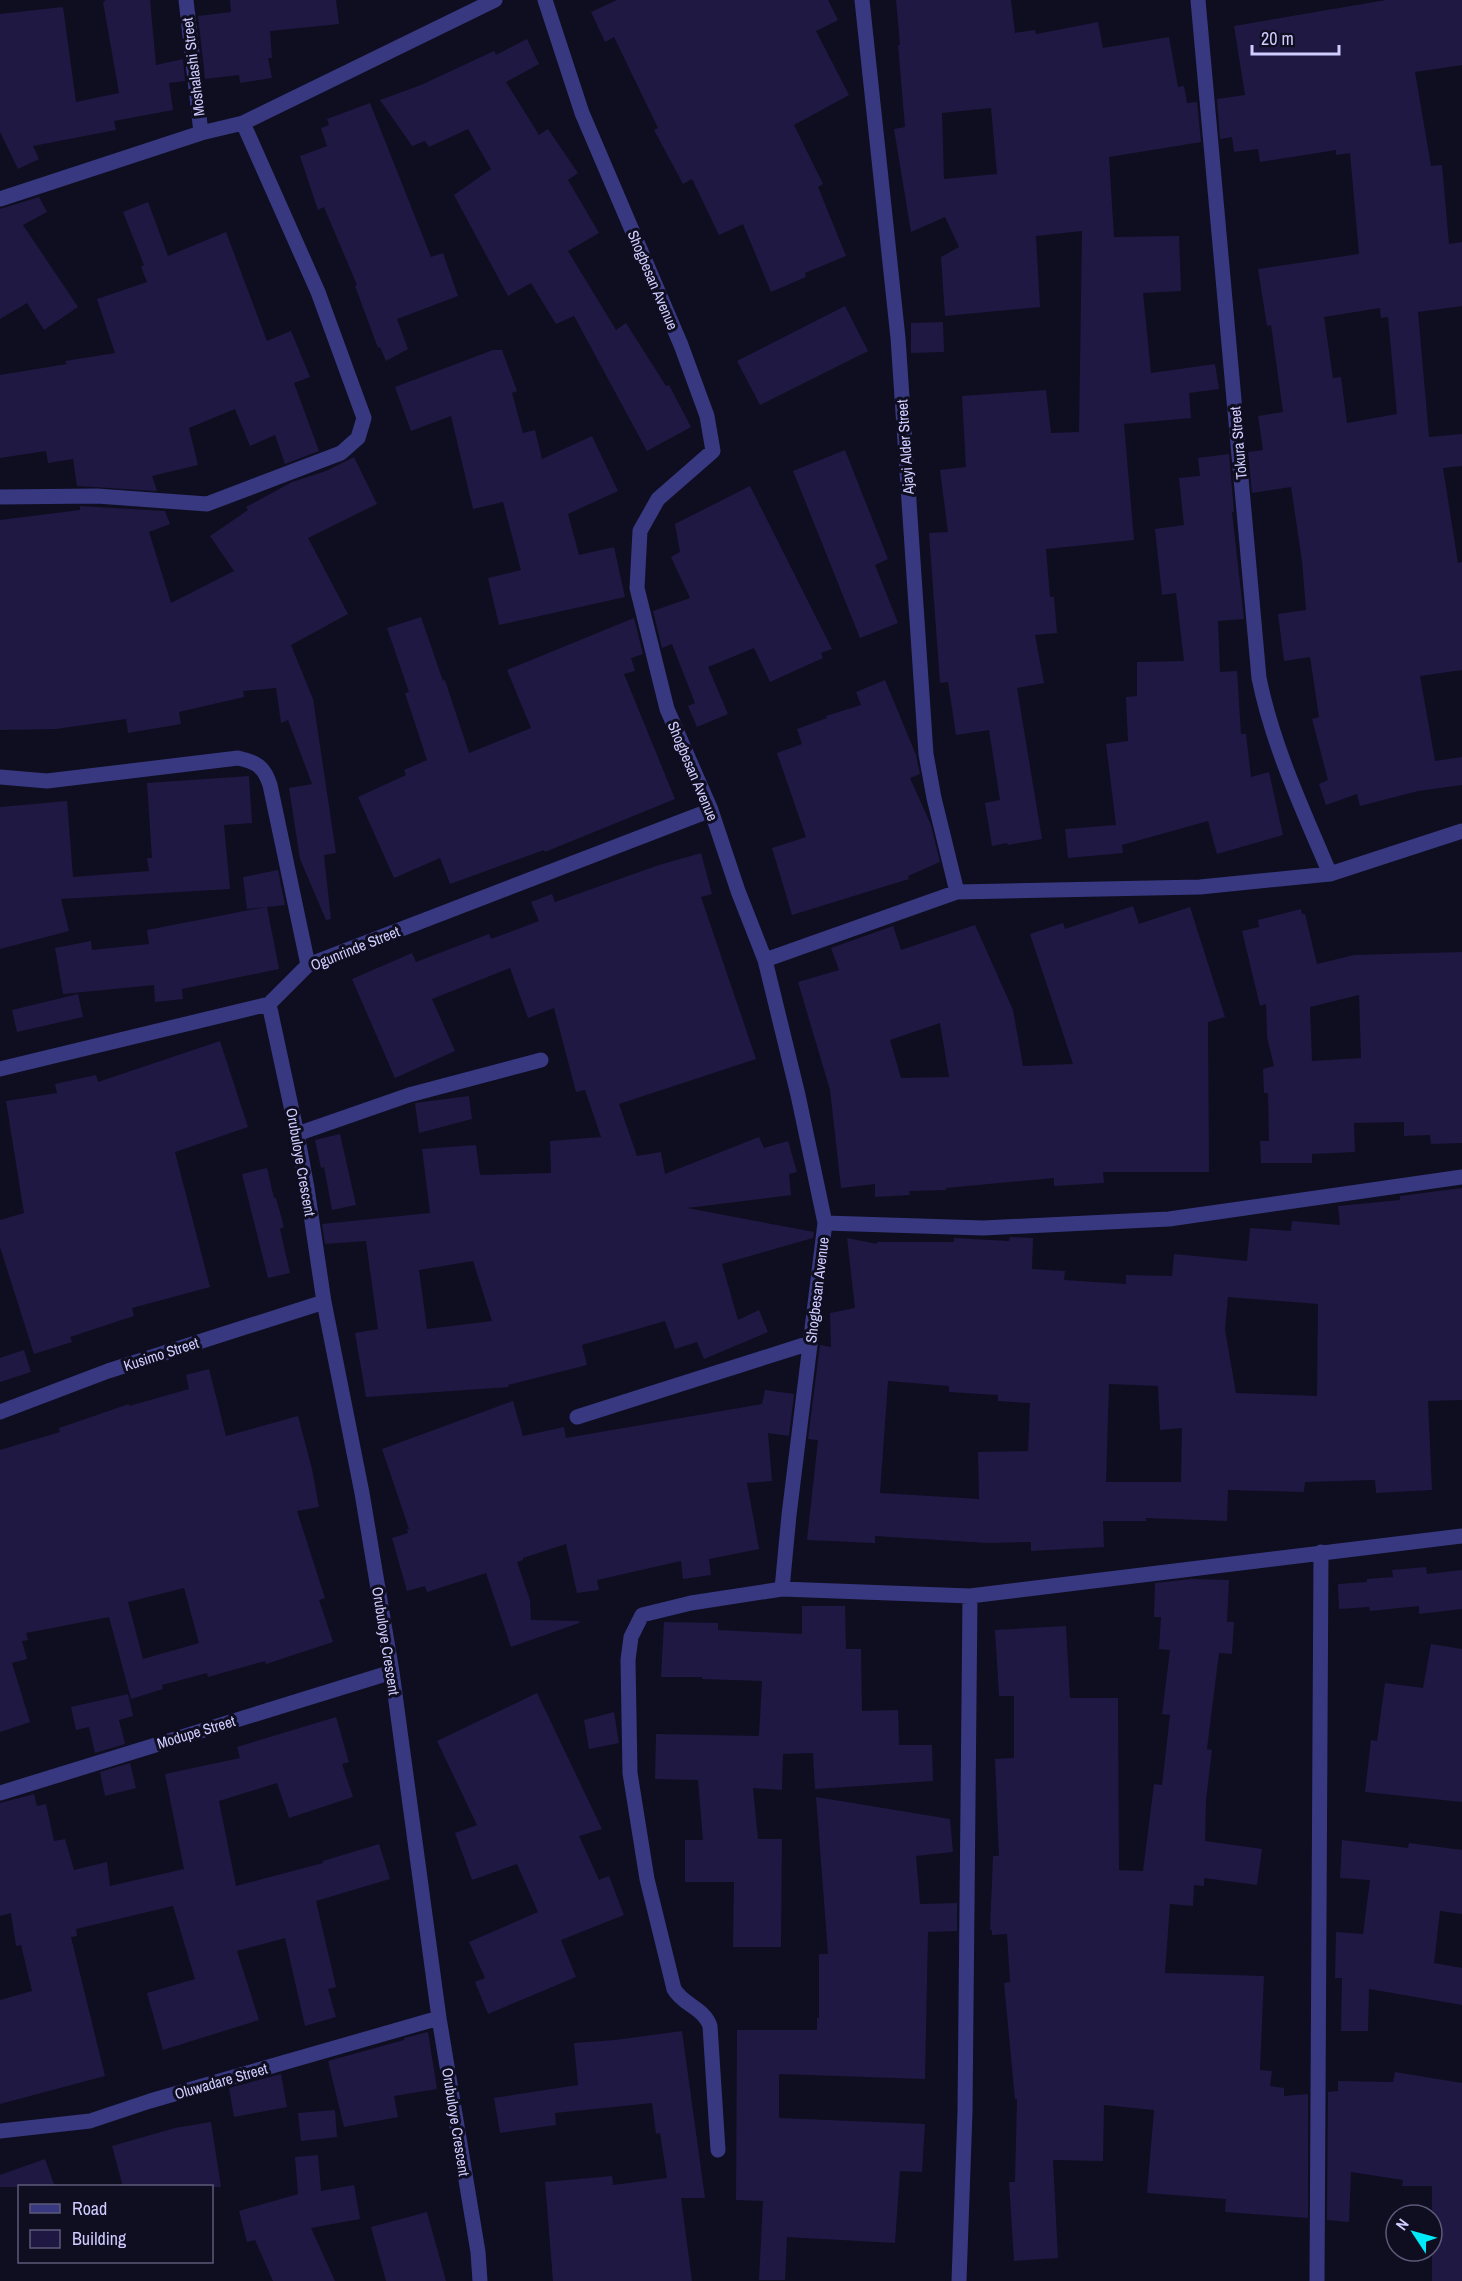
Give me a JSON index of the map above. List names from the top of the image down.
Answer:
{
  "streets": {
    "street": [
      "Moshalashi Street",
      "Shogbesan Avenue",
      "Tokura Street",
      "Ajayi Alder Street",
      "Ogunrinde Street",
      "Orubuloye Crescent",
      "Kusimo Street",
      "Modupe Street",
      "Oluwadare Street"
    ]
  },
  "crossings": [
    ["Shogbesan Avenue", "Ogunrinde Street"],
    ["Ogunrinde Street", "Orubuloye Crescent"],
    ["Orubuloye Crescent", "Kusimo Street"],
    ["Orubuloye Crescent", "Modupe Street"],
    ["Orubuloye Crescent", "Oluwadare Street"]
  ],
  "legend": ["Road", "Building"],
  "scale_bar": "20 m",
  "north": "top left"
}
